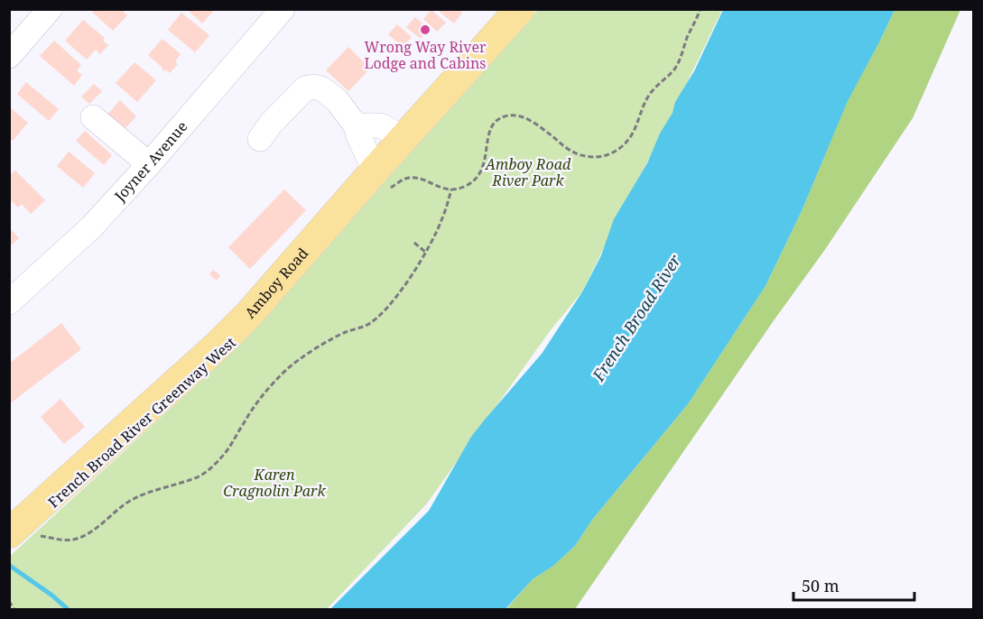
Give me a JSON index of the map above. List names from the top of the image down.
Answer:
{
  "streets": {
    "main road": ["Amboy Road"],
    "street": ["Joyner Avenue"]
  },
  "water": ["French Broad River"],
  "parks": ["Amboy Road River Park", "Karen Cragnolin Park"],
  "places": ["Wrong Way River Lodge and Cabins"],
  "scale_bar": "50 m"
}
